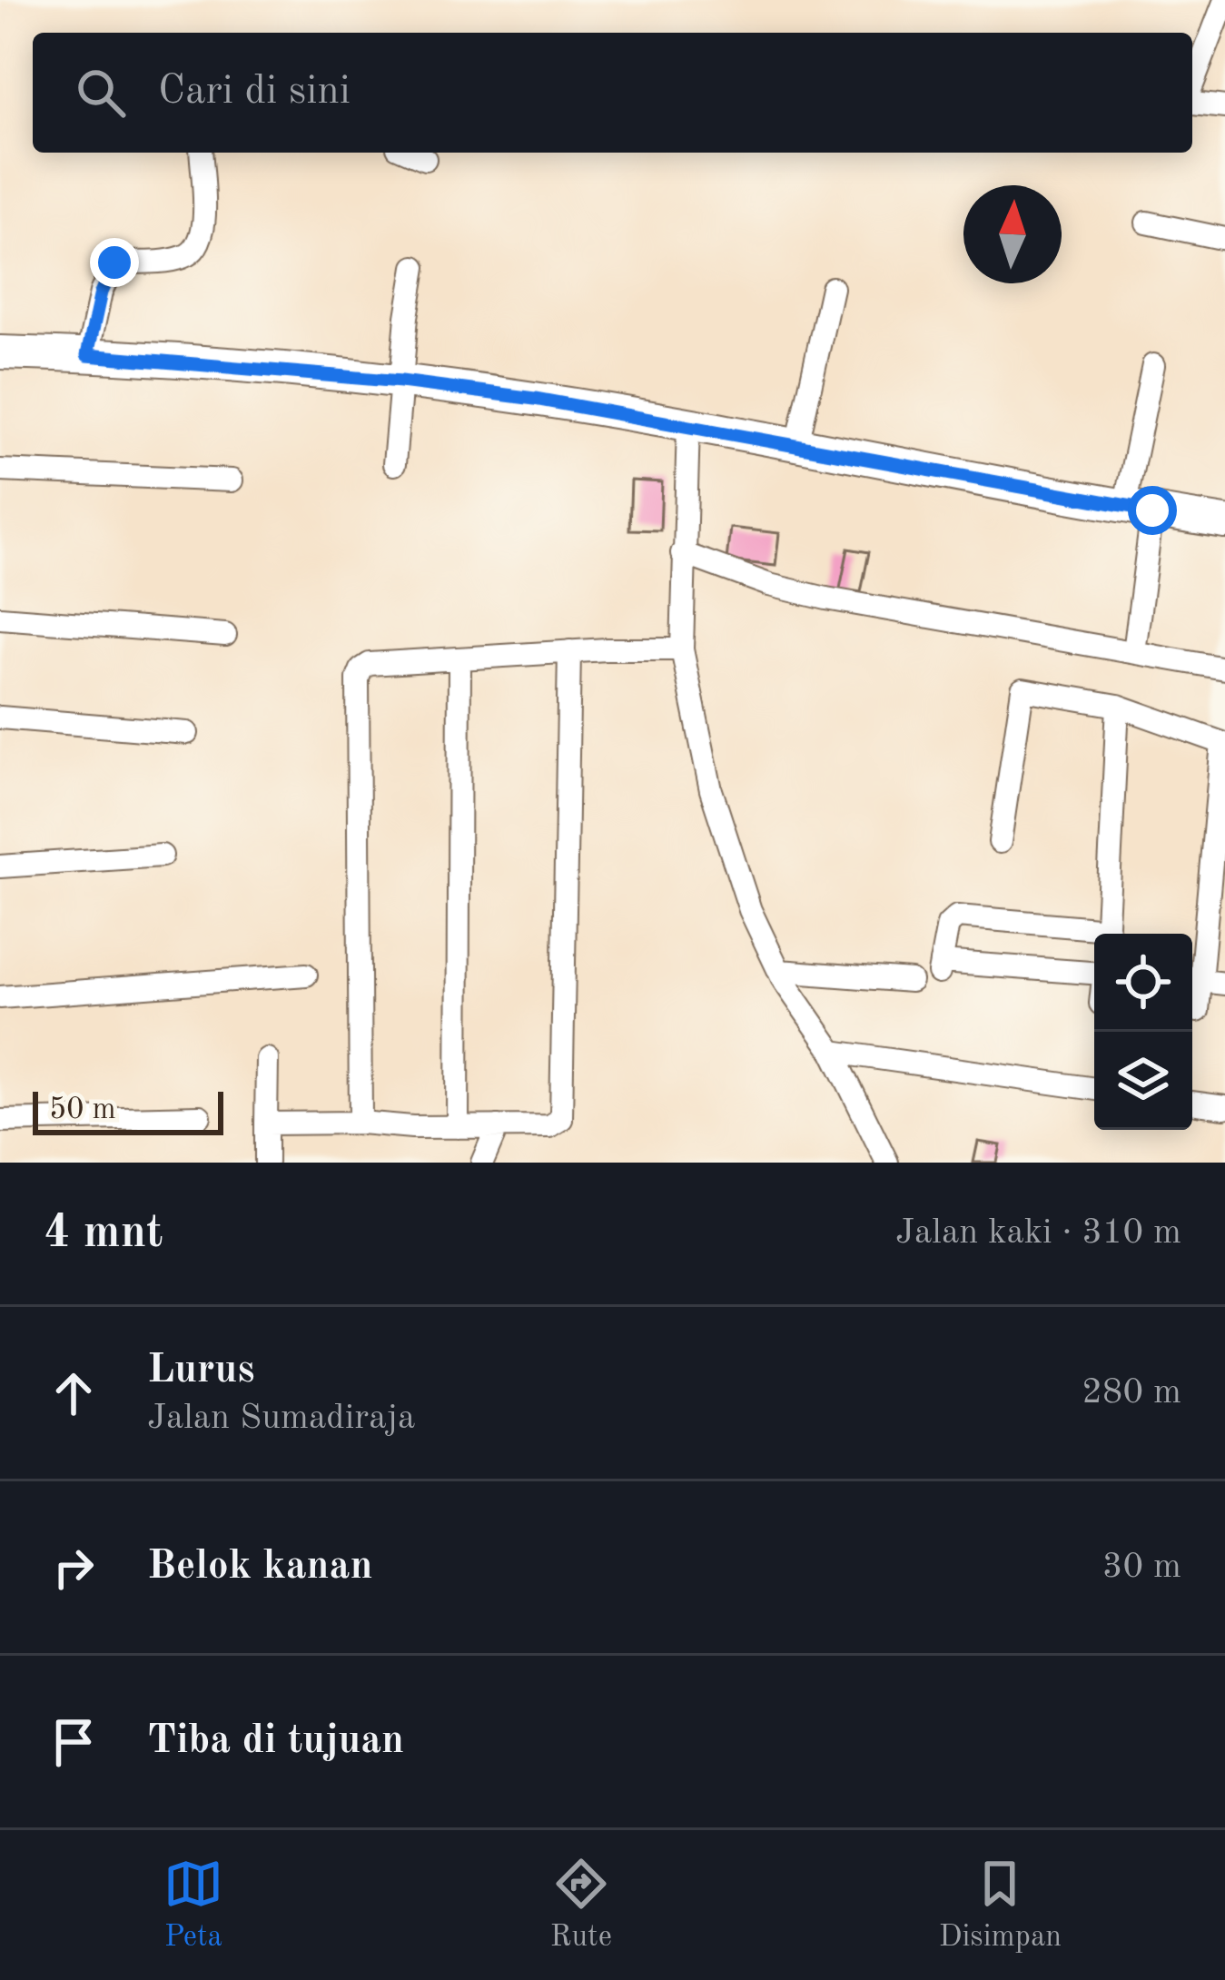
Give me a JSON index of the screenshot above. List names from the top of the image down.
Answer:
{
  "scale_bar": "50 m",
  "north": "top",
  "page": {
    "search": "Cari di sini",
    "scale": "50 m",
    "heading": ["4 mnt", "Jalan kaki · 310 m"],
    "list": [
      ["Lurus", "Jalan Sumadiraja", "280 m"],
      ["Belok kanan", "30 m"],
      "Tiba di tujuan"
    ],
    "nav": ["Peta", "Rute", "Disimpan"]
  }
}
